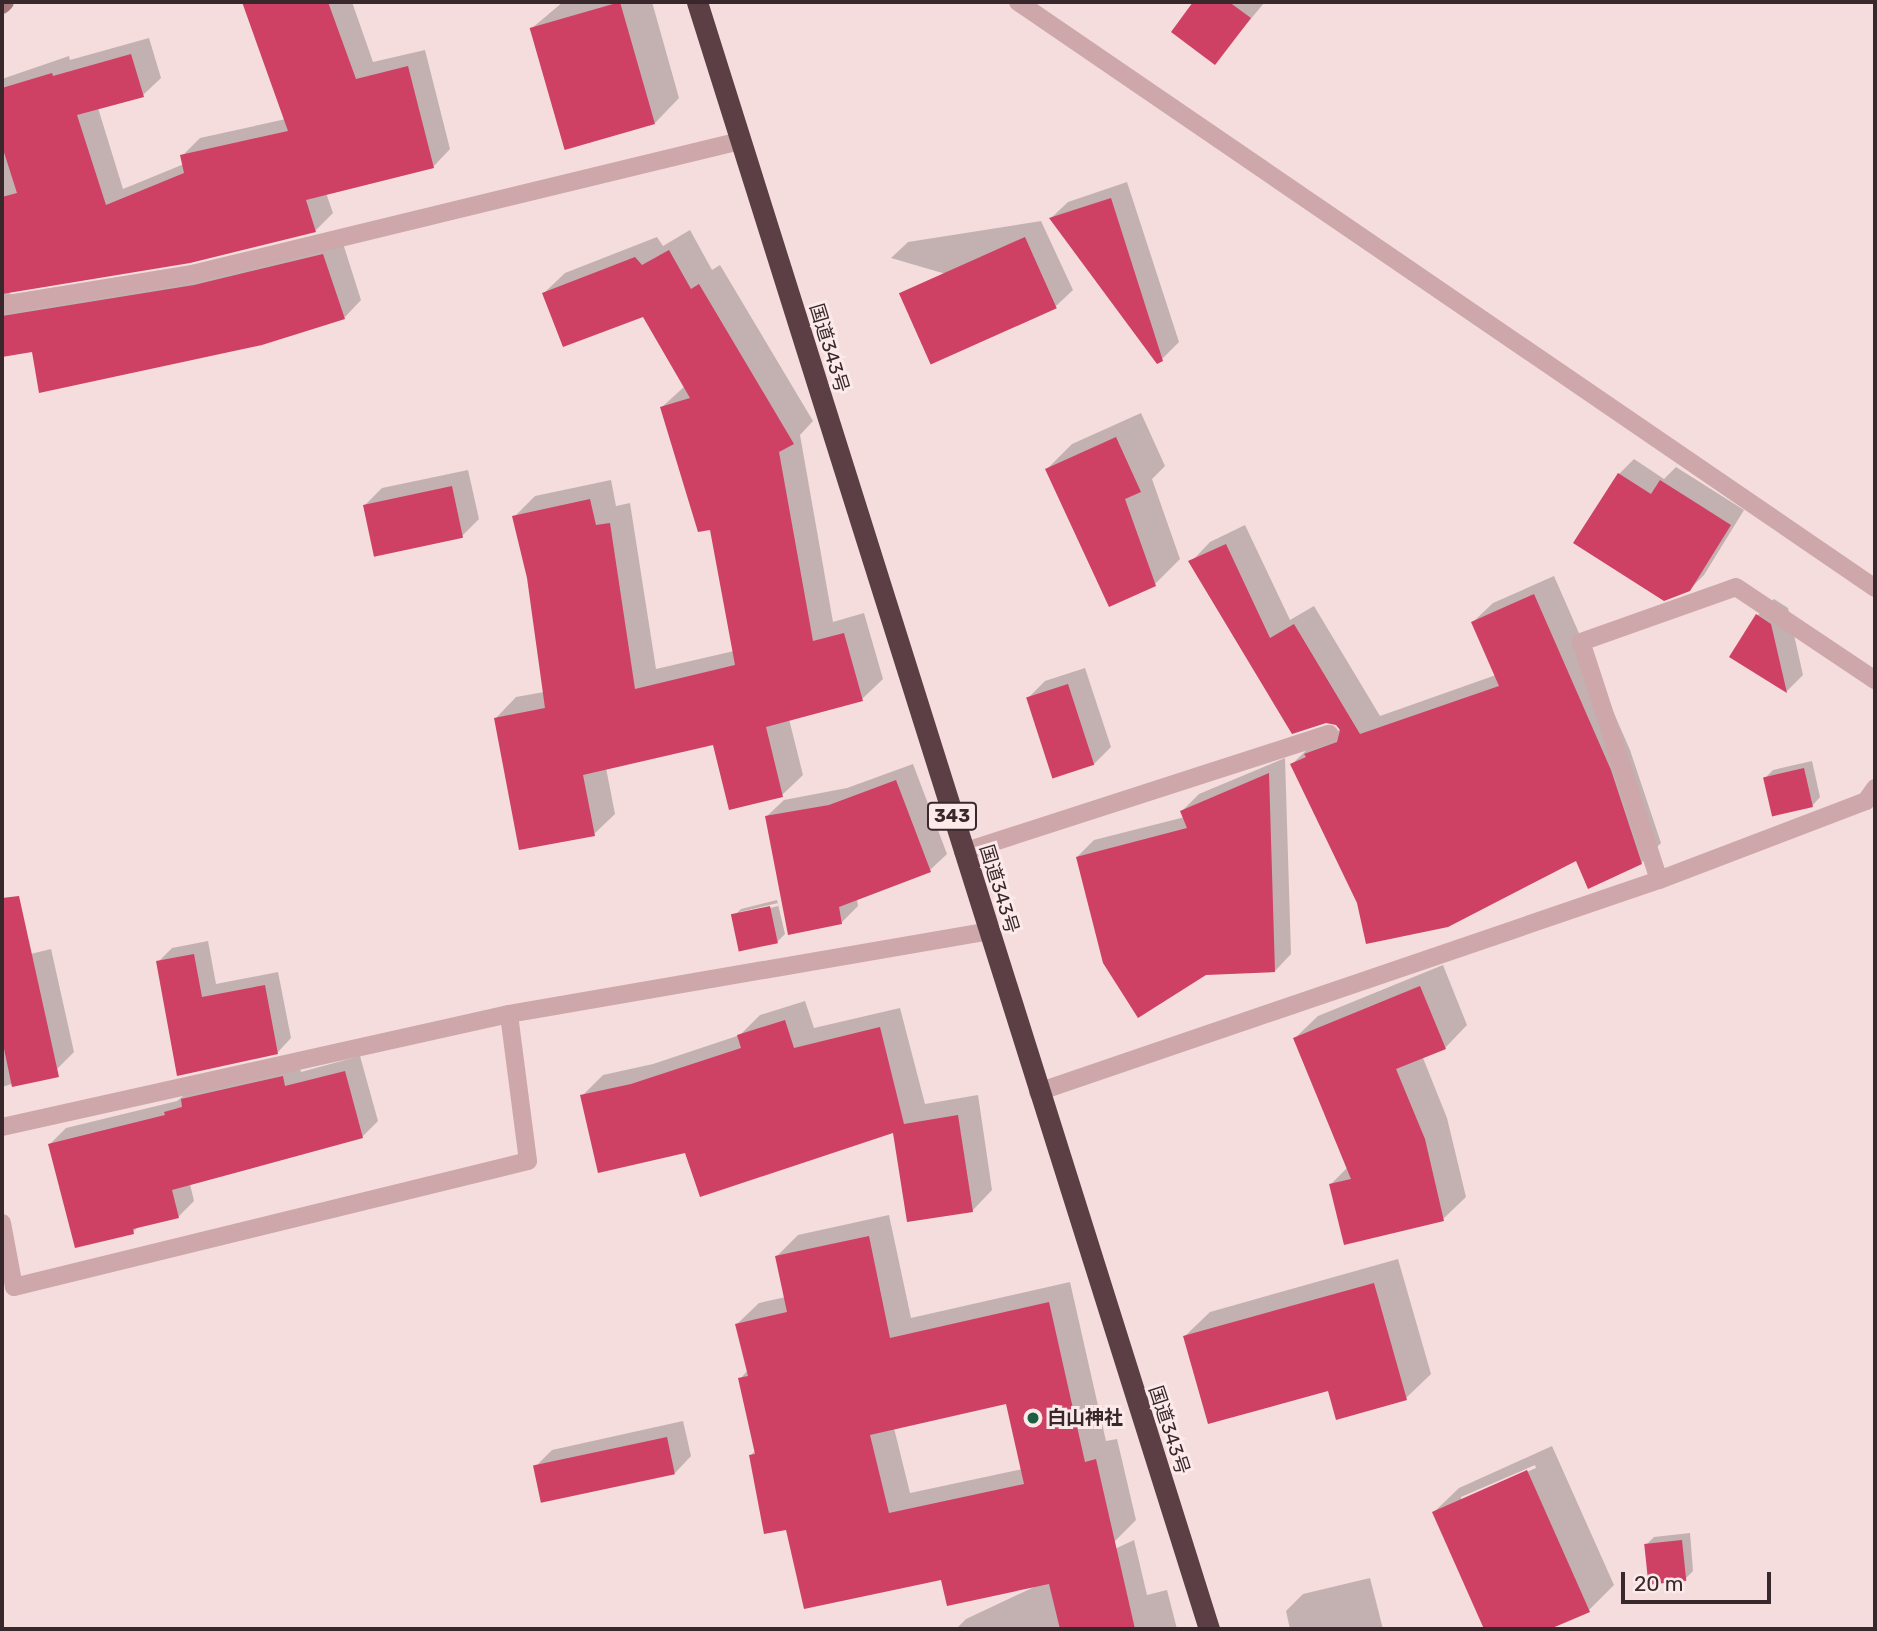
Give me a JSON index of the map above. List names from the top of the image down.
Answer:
{
  "streets": {
    "highway": ["国道343号", "343"]
  },
  "places": ["白山神社"],
  "scale_bar": "20 m"
}
